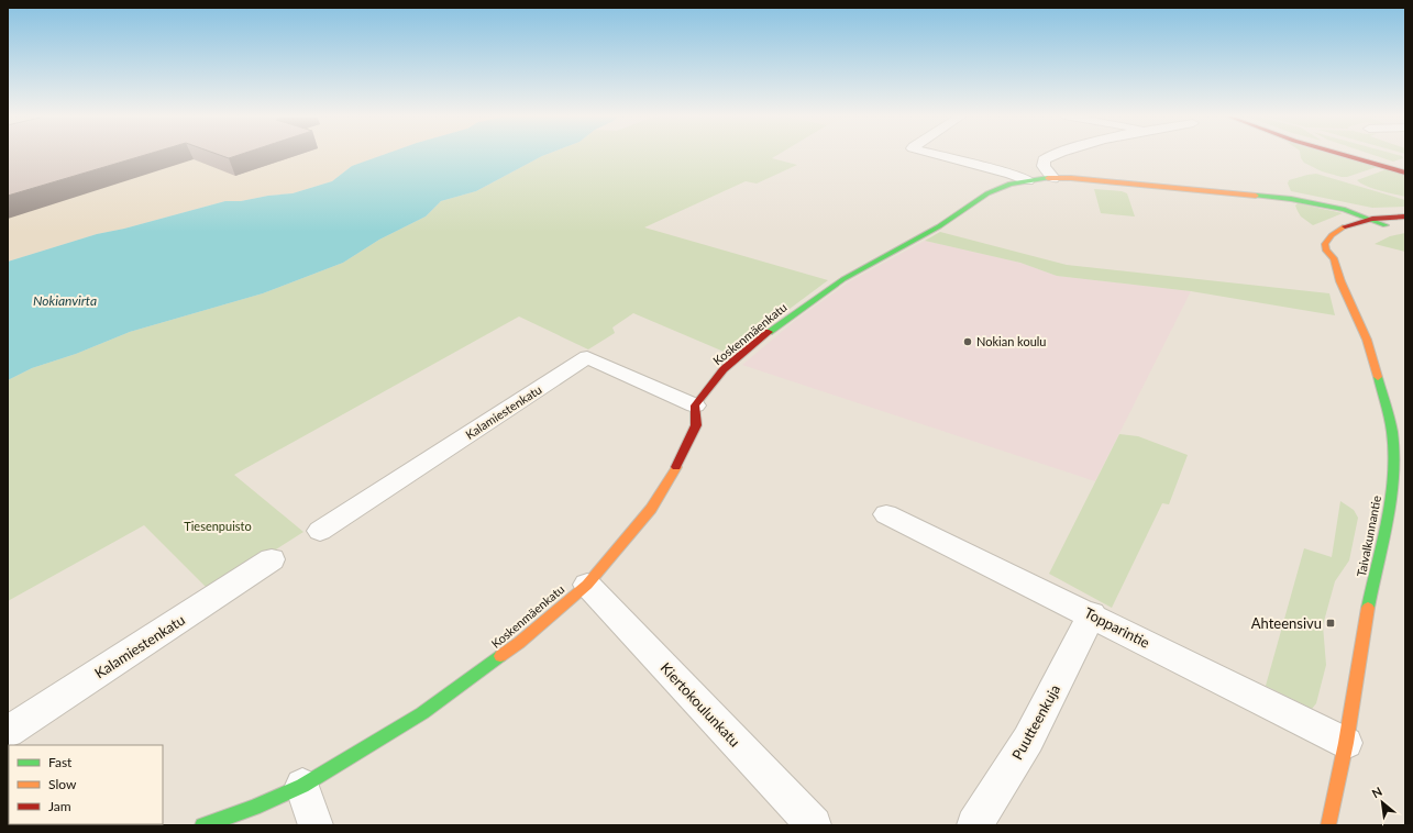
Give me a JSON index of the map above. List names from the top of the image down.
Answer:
{
  "streets": {
    "main road": ["Koskenmäenkatu", "Taivalkunnantie"],
    "street": [
      "Kalamiestenkatu",
      "Topparintie",
      "Kiertokoulunkatu",
      "Puutteenkuja"
    ]
  },
  "crossings": [
    ["Koskenmäenkatu", "Kalamiestenkatu"],
    ["Koskenmäenkatu", "Taivalkunnantie"],
    ["Koskenmäenkatu", "Kiertokoulunkatu"],
    ["Taivalkunnantie", "Topparintie"],
    ["Topparintie", "Puutteenkuja"]
  ],
  "water": ["Nokianvirta"],
  "parks": ["Tiesenpuisto"],
  "places": {
    "other": ["Nokian koulu"],
    "transit": ["Ahteensivu"]
  },
  "legend": ["Fast", "Slow", "Jam"],
  "north": "top left"
}
